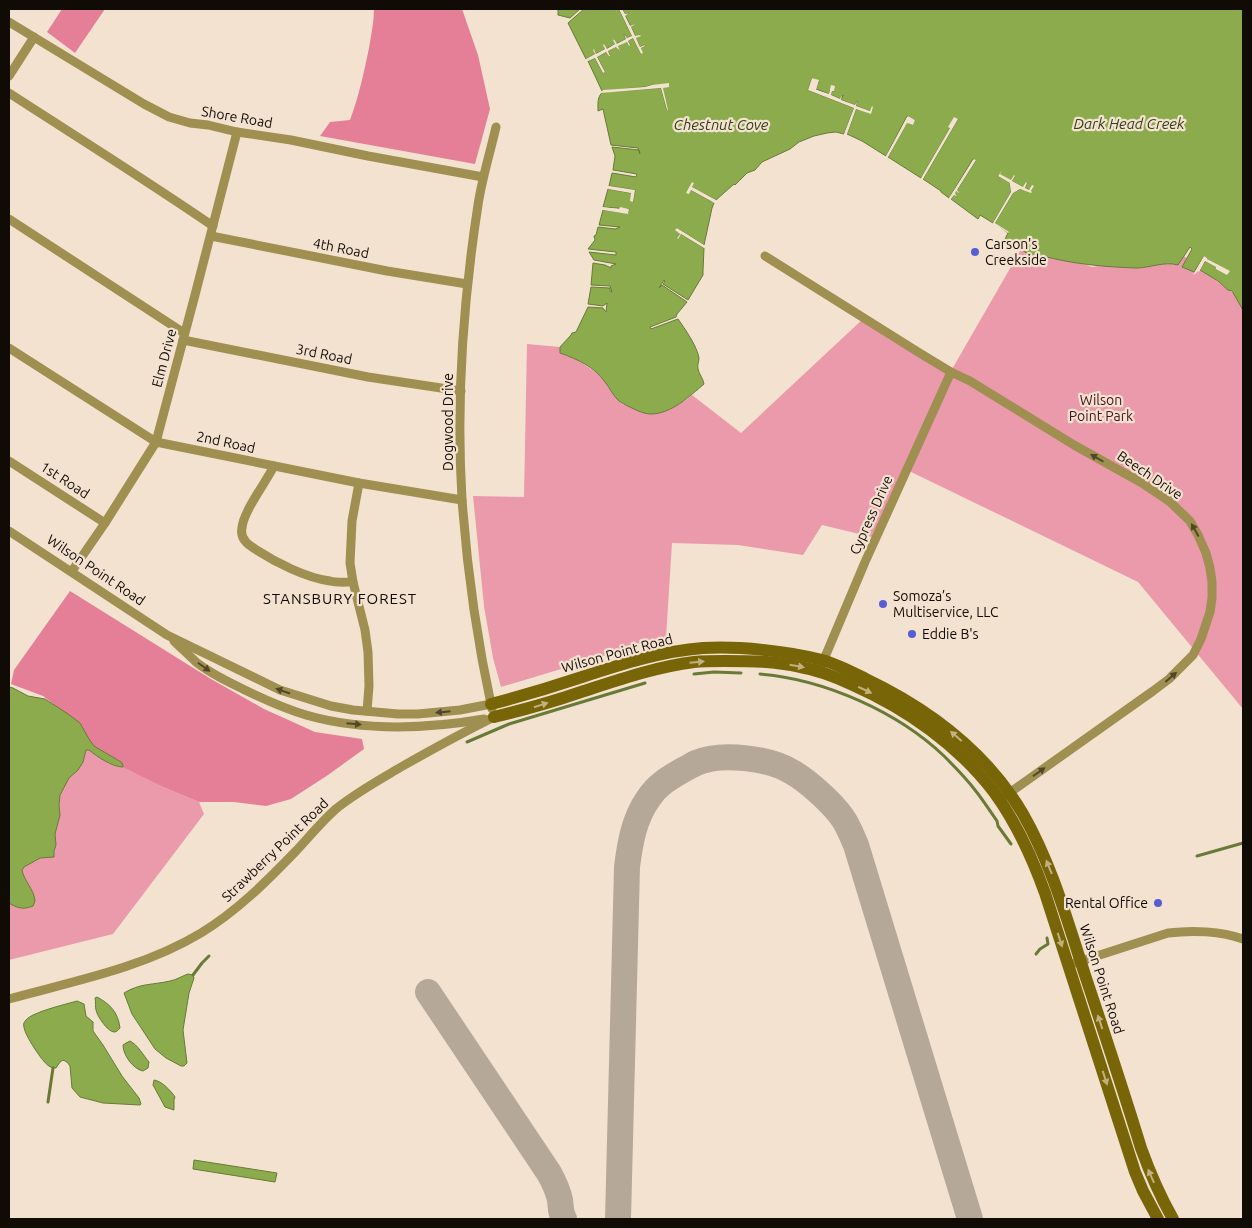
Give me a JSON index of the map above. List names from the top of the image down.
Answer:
{
  "streets": {
    "street": [
      "Shore Road",
      "4th Road",
      "3rd Road",
      "Elm Drive",
      "Dogwood Drive",
      "2nd Road",
      "Beech Drive",
      "1st Road",
      "Cypress Drive",
      "Wilson Point Road",
      "Strawberry Point Road"
    ]
  },
  "crossings": [
    ["Shore Road", "Elm Drive"],
    ["Shore Road", "Dogwood Drive"],
    ["4th Road", "Elm Drive"],
    ["4th Road", "Dogwood Drive"],
    ["3rd Road", "Elm Drive"],
    ["3rd Road", "Dogwood Drive"],
    ["Elm Drive", "2nd Road"],
    ["Elm Drive", "1st Road"],
    ["Elm Drive", "Wilson Point Road"],
    ["Dogwood Drive", "2nd Road"],
    ["Dogwood Drive", "Wilson Point Road"],
    ["Dogwood Drive", "Strawberry Point Road"],
    ["Beech Drive", "Cypress Drive"],
    ["Beech Drive", "Wilson Point Road"],
    ["Cypress Drive", "Wilson Point Road"],
    ["Wilson Point Road", "Strawberry Point Road"]
  ],
  "districts": ["STANSBURY FOREST"],
  "water": ["Dark Head Creek", "Chestnut Cove"],
  "parks": ["Wilson Point Park"],
  "places": [
    "Carson's Creekside",
    "Somoza’s Multiservice, LLC",
    "Eddie B's",
    "Rental Office"
  ]
}
